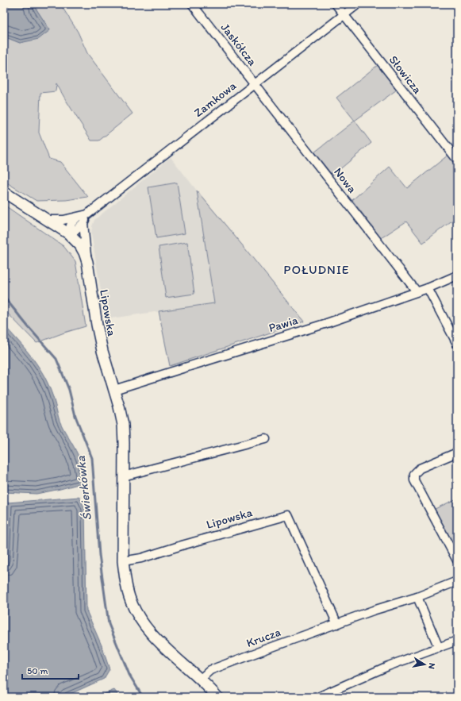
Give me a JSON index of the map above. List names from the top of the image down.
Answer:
{
  "streets": {
    "street": [
      "Jaskółcza",
      "Słowicza",
      "Zamkowa",
      "Nowa",
      "Lipowska",
      "Pawia",
      "Krucza"
    ]
  },
  "crossings": [
    ["Jaskółcza", "Zamkowa"],
    ["Jaskółcza", "Nowa"],
    ["Słowicza", "Zamkowa"],
    ["Zamkowa", "Nowa"],
    ["Zamkowa", "Lipowska"],
    ["Nowa", "Pawia"],
    ["Lipowska", "Pawia"],
    ["Lipowska", "Krucza"]
  ],
  "districts": ["POŁUDNIE"],
  "water": ["Świerkówka"],
  "scale_bar": "50 m",
  "north": "right"
}
